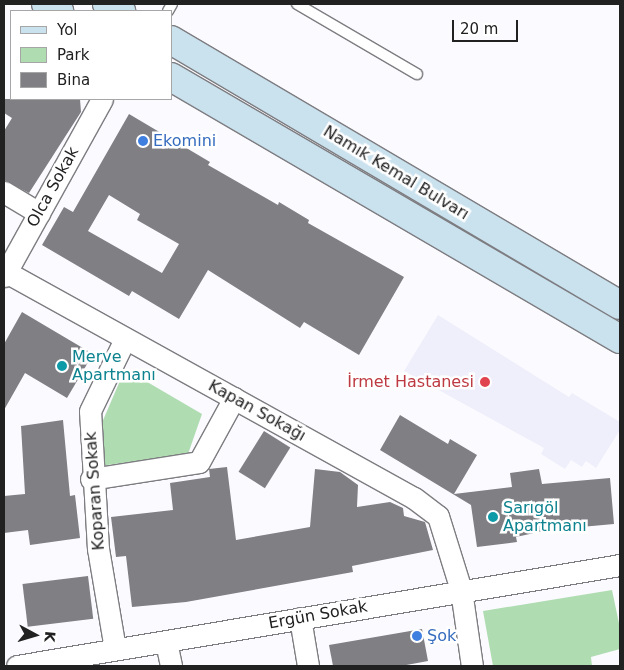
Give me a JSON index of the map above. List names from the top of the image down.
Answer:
{
  "streets": {
    "main road": ["Namık Kemal Bulvarı"],
    "street": [
      "Olca Sokak",
      "Kapan Sokağı",
      "Koparan Sokak",
      "Ergün Sokak"
    ]
  },
  "crossings": [
    ["Olca Sokak", "Kapan Sokağı"],
    ["Kapan Sokağı", "Koparan Sokak"],
    ["Kapan Sokağı", "Ergün Sokak"],
    ["Koparan Sokak", "Ergün Sokak"]
  ],
  "places": [
    "Ekomini",
    "Merve Apartmanı",
    "İrmet Hastanesi",
    "Sarıgöl Apartmanı",
    "Şok"
  ],
  "legend": ["Yol", "Park", "Bina"],
  "scale_bar": "20 m",
  "north": "right"
}
